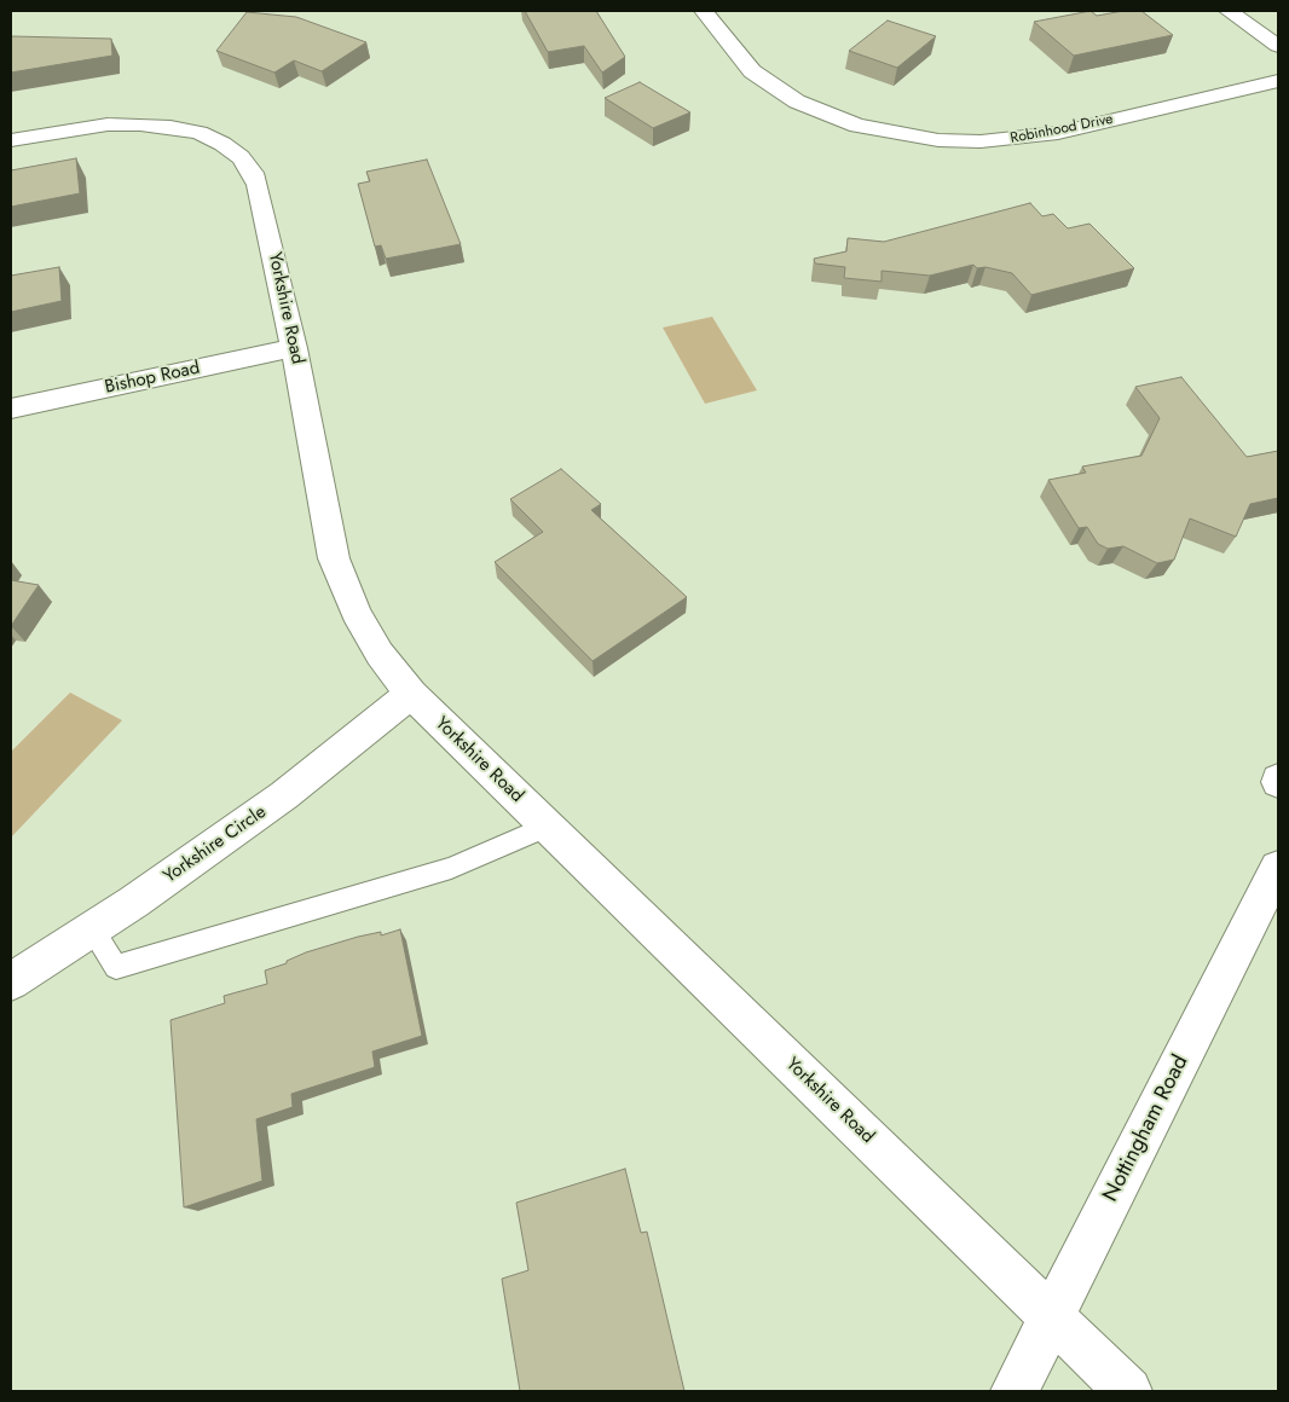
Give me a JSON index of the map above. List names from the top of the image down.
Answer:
{
  "streets": {
    "street": [
      "Robinhood Drive",
      "Yorkshire Road",
      "Bishop Road",
      "Yorkshire Circle",
      "Nottingham Road"
    ]
  },
  "crossings": [
    ["Yorkshire Road", "Bishop Road"],
    ["Yorkshire Road", "Yorkshire Circle"],
    ["Yorkshire Road", "Nottingham Road"]
  ]
}
